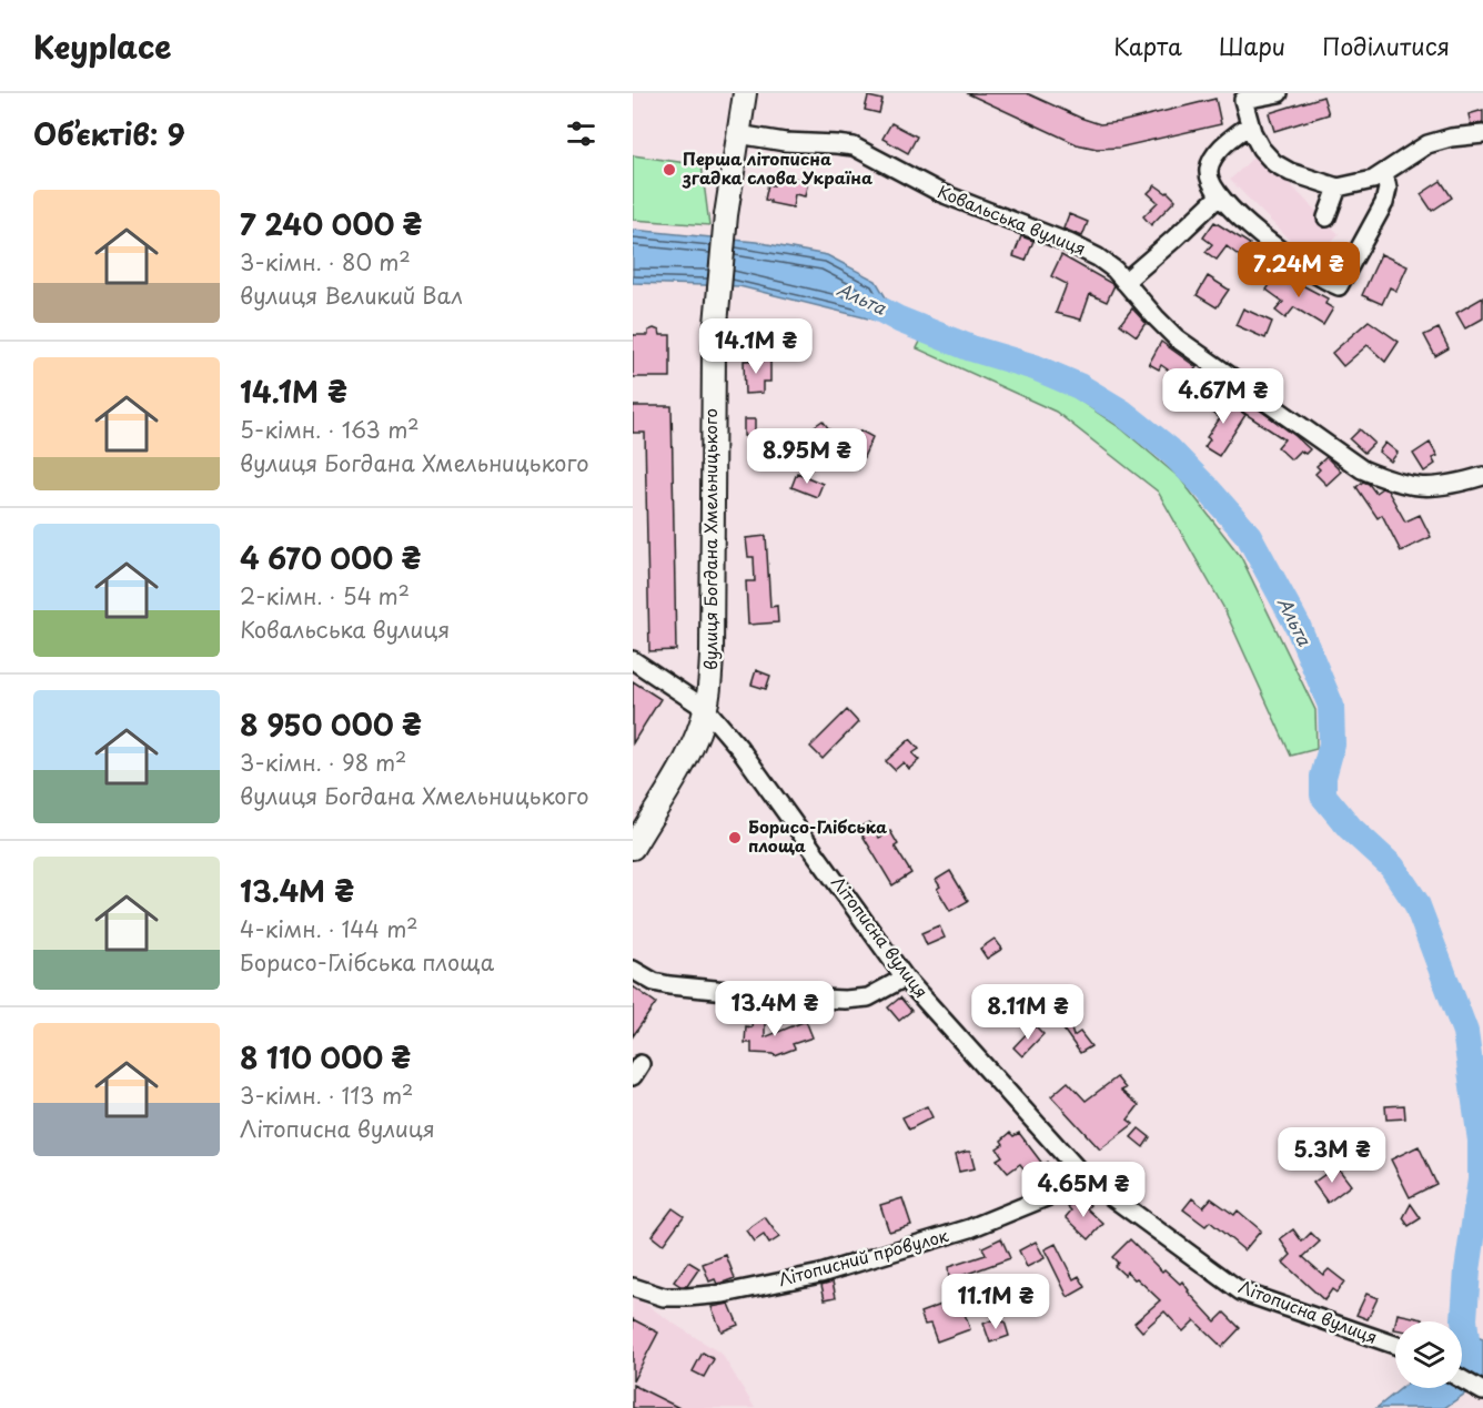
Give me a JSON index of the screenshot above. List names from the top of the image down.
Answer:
{
  "streets": {
    "main road": ["вулиця Богдана Хмельницького"],
    "street": ["Ковальська вулиця", "Літописна вулиця", "Літописний провулок"]
  },
  "crossings": [
    ["Ковальська вулиця", "вулиця Богдана Хмельницького"],
    ["вулиця Богдана Хмельницького", "Літописна вулиця"],
    ["Літописна вулиця", "Літописний провулок"]
  ],
  "water": ["Альта"],
  "places": ["Перша літописна згадка слова Україна", "Борисо-Глібська площа"],
  "page": {
    "header": "Keyplace",
    "nav": ["Карта", "Шари", "Поділитися"],
    "heading": "Об’єктів: 9",
    "list": [
      {
        "name": "7 240 000 ₴",
        "note": "3-кімн. · 80 m² · вулиця Великий Вал"
      },
      {
        "name": "14.1M ₴",
        "note": "5-кімн. · 163 m² · вулиця Богдана Хмельницького"
      },
      {
        "name": "4 670 000 ₴",
        "note": "2-кімн. · 54 m² · Ковальська вулиця"
      },
      {
        "name": "8 950 000 ₴",
        "note": "3-кімн. · 98 m² · вулиця Богдана Хмельницького"
      },
      {
        "name": "13.4M ₴",
        "note": "4-кімн. · 144 m² · Борисо-Глібська площа"
      },
      {
        "name": "8 110 000 ₴",
        "note": "3-кімн. · 113 m² · Літописна вулиця"
      }
    ],
    "price": [
      "7.24M ₴",
      "14.1M ₴",
      "4.67M ₴",
      "8.95M ₴",
      "13.4M ₴",
      "8.11M ₴",
      "5.3M ₴",
      "4.65M ₴",
      "11.1M ₴"
    ]
  }
}
